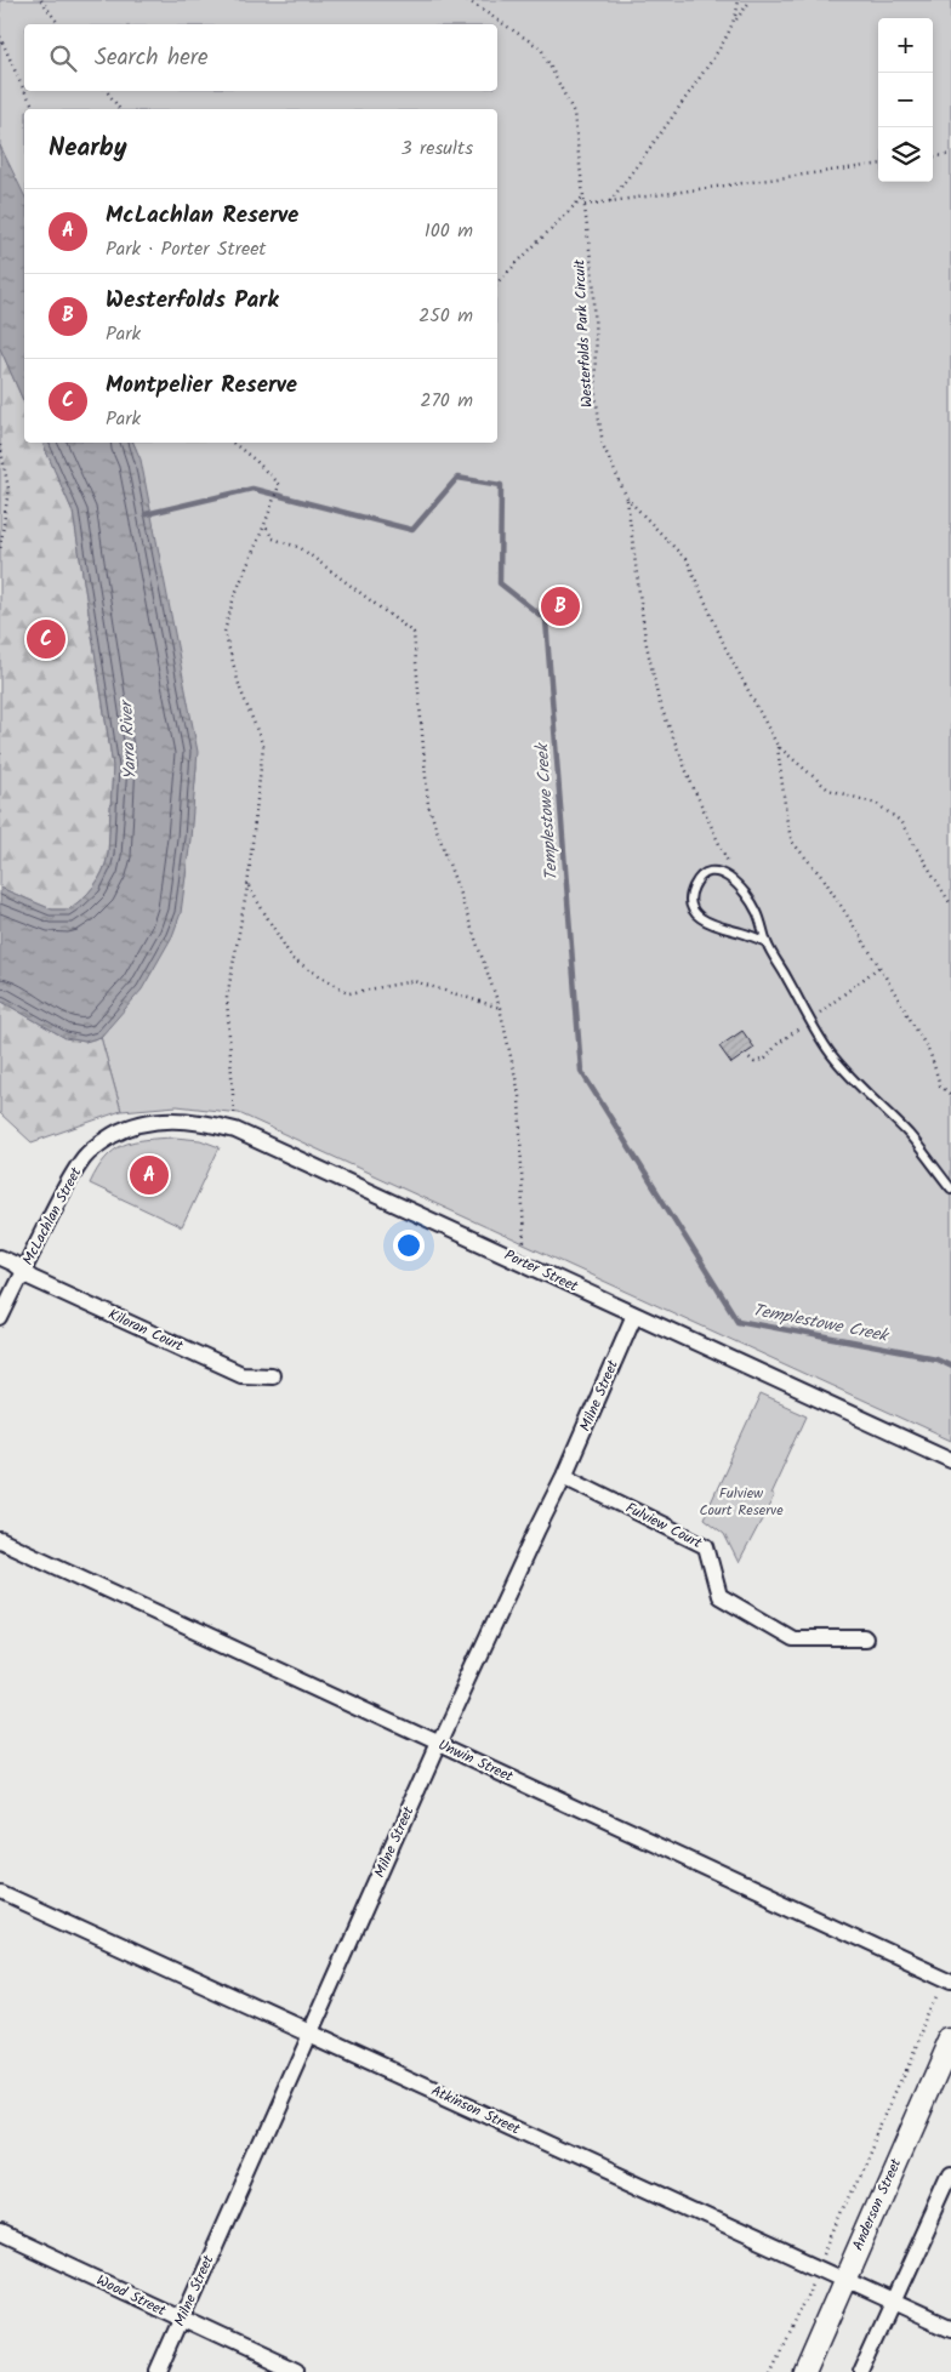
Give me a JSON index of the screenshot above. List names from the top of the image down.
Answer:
{
  "streets": {
    "main road": ["Anderson Street"],
    "street": [
      "McLachlan Street",
      "Porter Street",
      "Kiloran Court",
      "Milne Street",
      "Fulview Court",
      "Unwin Street",
      "Atkinson Street",
      "Wood Street"
    ],
    "path": ["Westerfolds Park Circuit"]
  },
  "crossings": [
    ["McLachlan Street", "Porter Street"],
    ["McLachlan Street", "Kiloran Court"],
    ["Porter Street", "Milne Street"],
    ["Milne Street", "Fulview Court"],
    ["Milne Street", "Unwin Street"],
    ["Milne Street", "Atkinson Street"],
    ["Milne Street", "Wood Street"],
    ["Atkinson Street", "Anderson Street"]
  ],
  "water": ["Yarra River", "Templestowe Creek"],
  "parks": ["Fulview Court Reserve"],
  "page": {
    "map_buttons": ["+", "−"],
    "search": "Search here",
    "heading": ["Nearby", "3 results"],
    "list": [
      {
        "mark": "A",
        "name": "McLachlan Reserve",
        "note": "Park · Porter Street",
        "value": "100 m"
      },
      {
        "mark": "B",
        "name": "Westerfolds Park",
        "note": "Park",
        "value": "250 m"
      },
      {
        "mark": "C",
        "name": "Montpelier Reserve",
        "note": "Park",
        "value": "270 m"
      }
    ],
    "pins": ["B", "C", "A"]
  }
}
